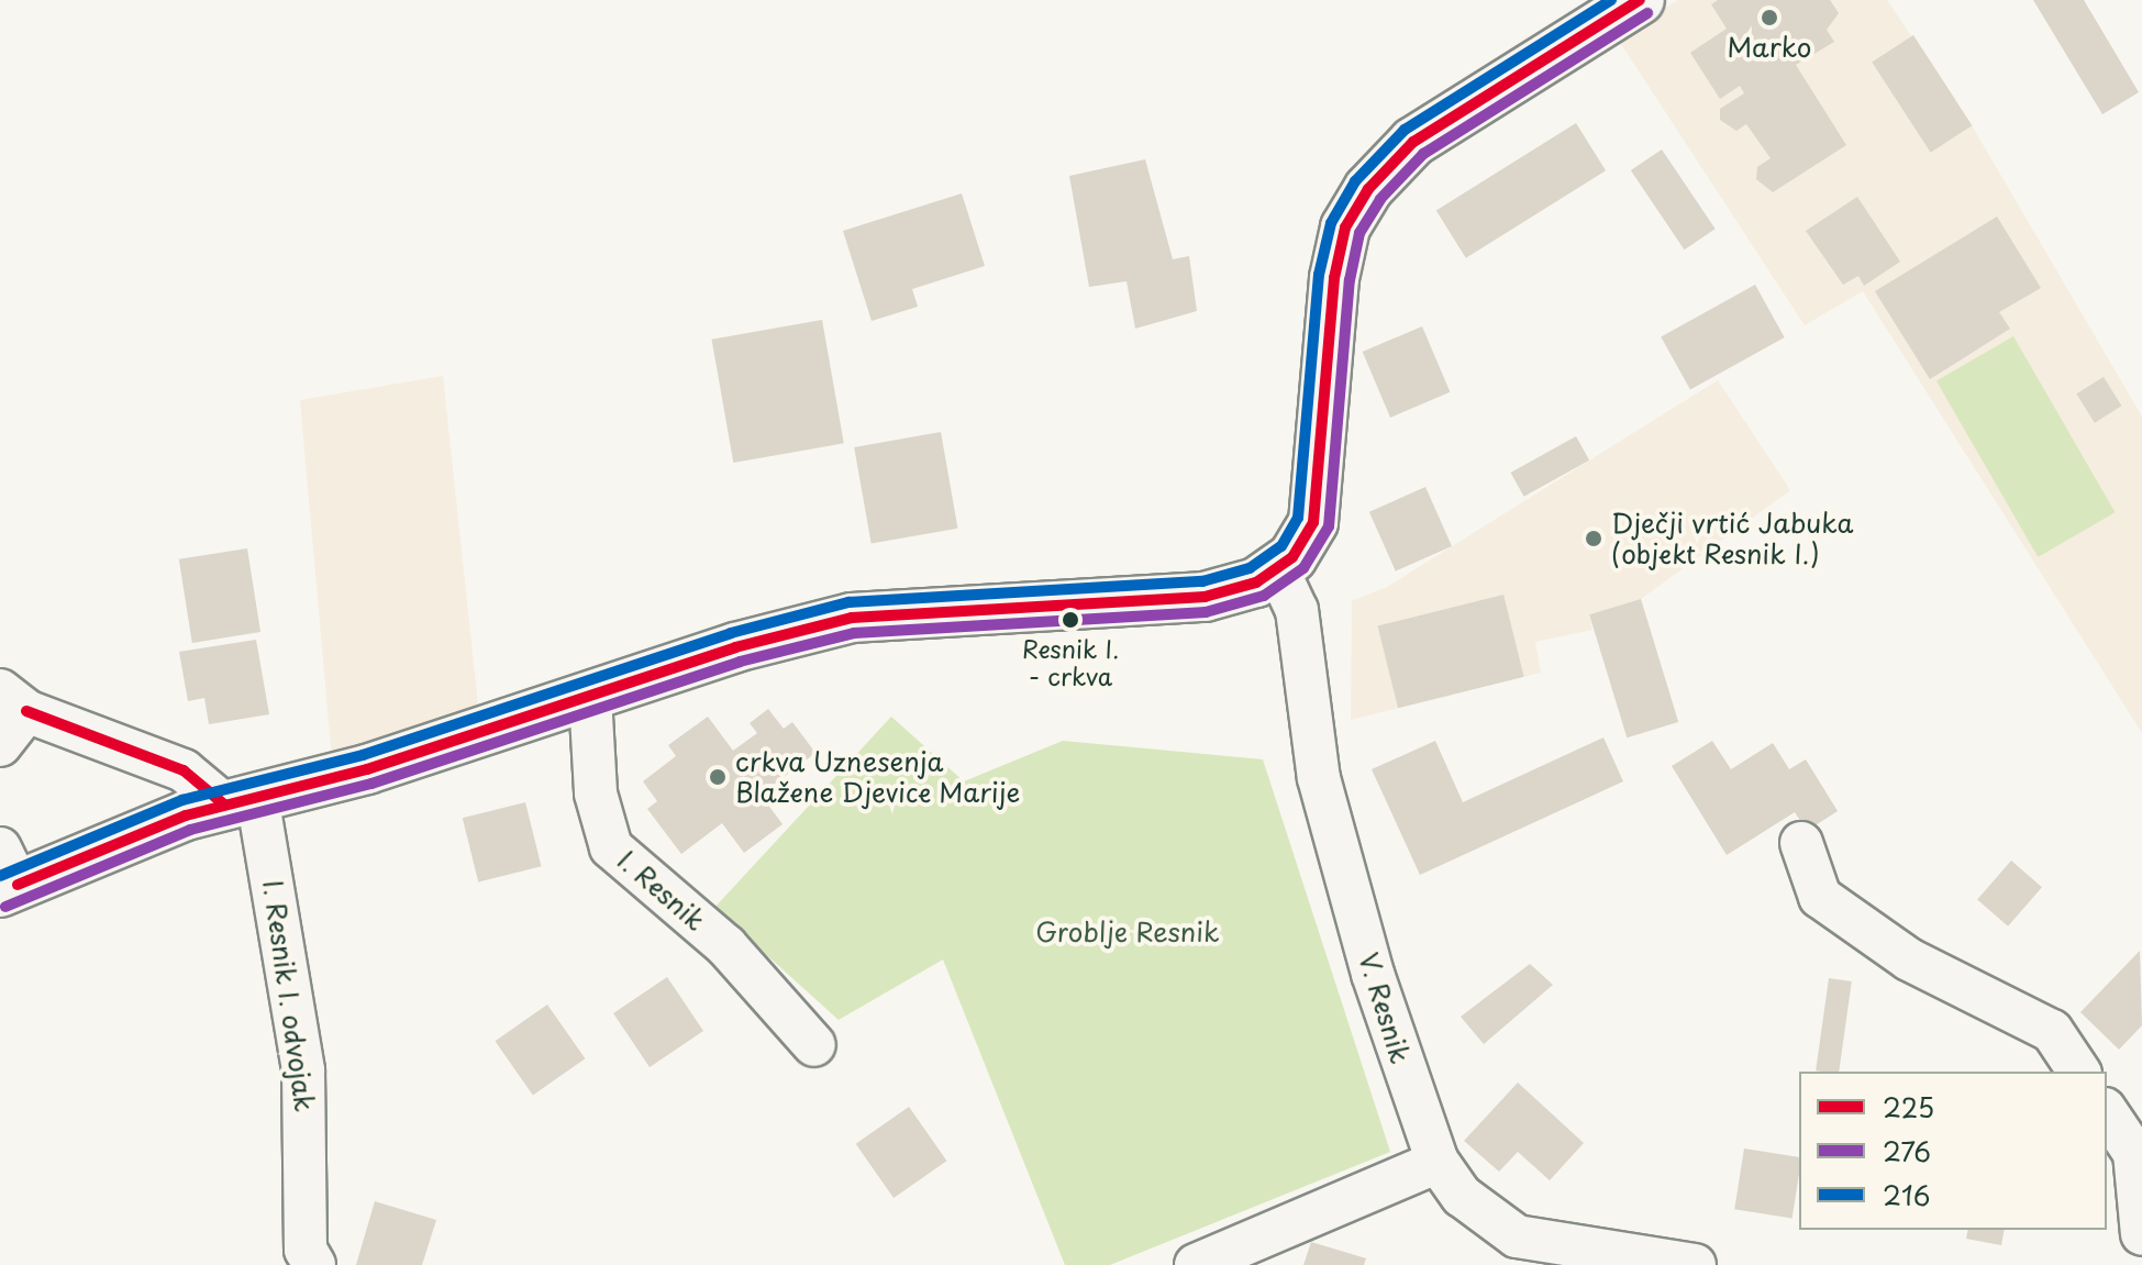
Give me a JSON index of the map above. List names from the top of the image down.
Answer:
{
  "streets": {
    "street": ["I. Resnik", "I. Resnik I. odvojak", "V. Resnik"]
  },
  "parks": ["Groblje Resnik"],
  "places": [
    "Marko",
    "Dječji vrtić Jabuka (objekt Resnik I.)",
    "Resnik I. - crkva",
    "crkva Uznesenja Blažene Djevice Marije"
  ],
  "lines": ["transit line 225", "transit line 216", "transit line 276"],
  "legend": ["225", "276", "216"]
}
